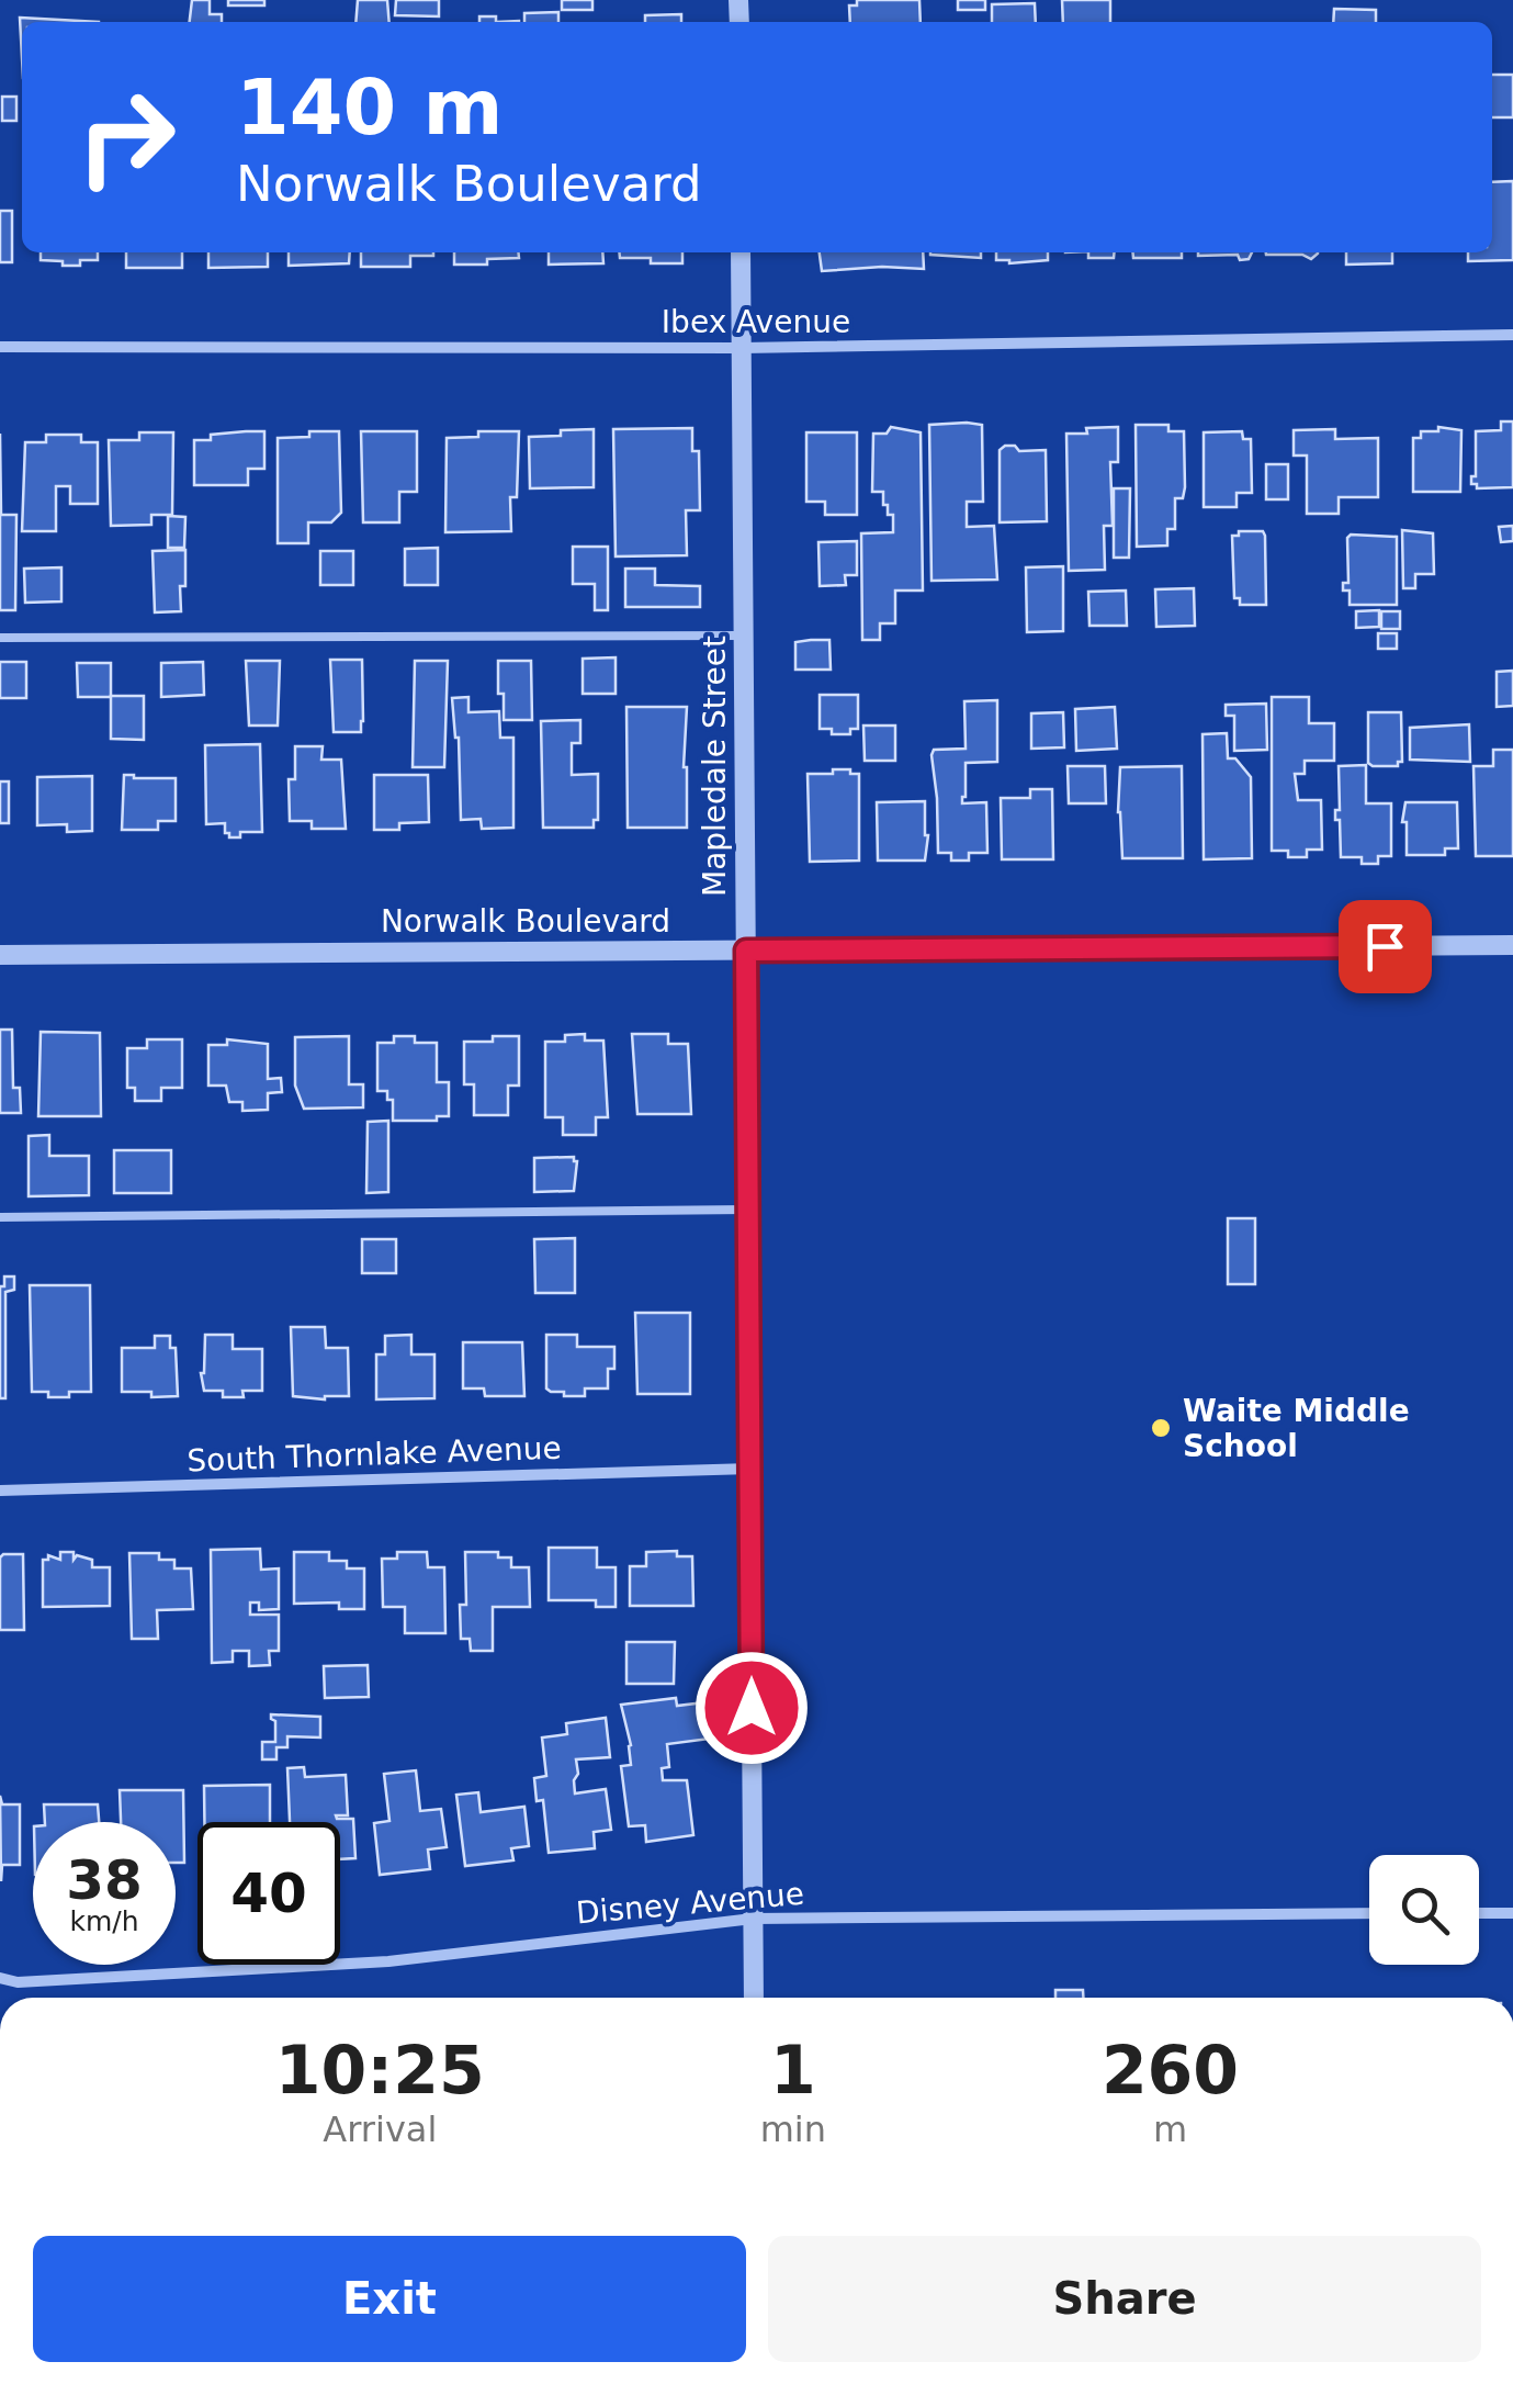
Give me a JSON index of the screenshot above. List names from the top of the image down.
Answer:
{
  "streets": {
    "street": [
      "Ibex Avenue",
      "Mapledale Street",
      "Norwalk Boulevard",
      "South Thornlake Avenue",
      "Disney Avenue"
    ]
  },
  "crossings": [
    ["Ibex Avenue", "Mapledale Street"],
    ["Mapledale Street", "Norwalk Boulevard"],
    ["Mapledale Street", "South Thornlake Avenue"],
    ["Mapledale Street", "Disney Avenue"]
  ],
  "places": ["Waite Middle School"],
  "page": {
    "turn": ["140 m", "Norwalk Boulevard"],
    "speed": "38 km/h",
    "limit": "40",
    "eta": [
      "10:25",
      "Arrival",
      "1",
      "min",
      "260",
      "m"
    ],
    "buttons": ["Exit", "Share"]
  }
}
